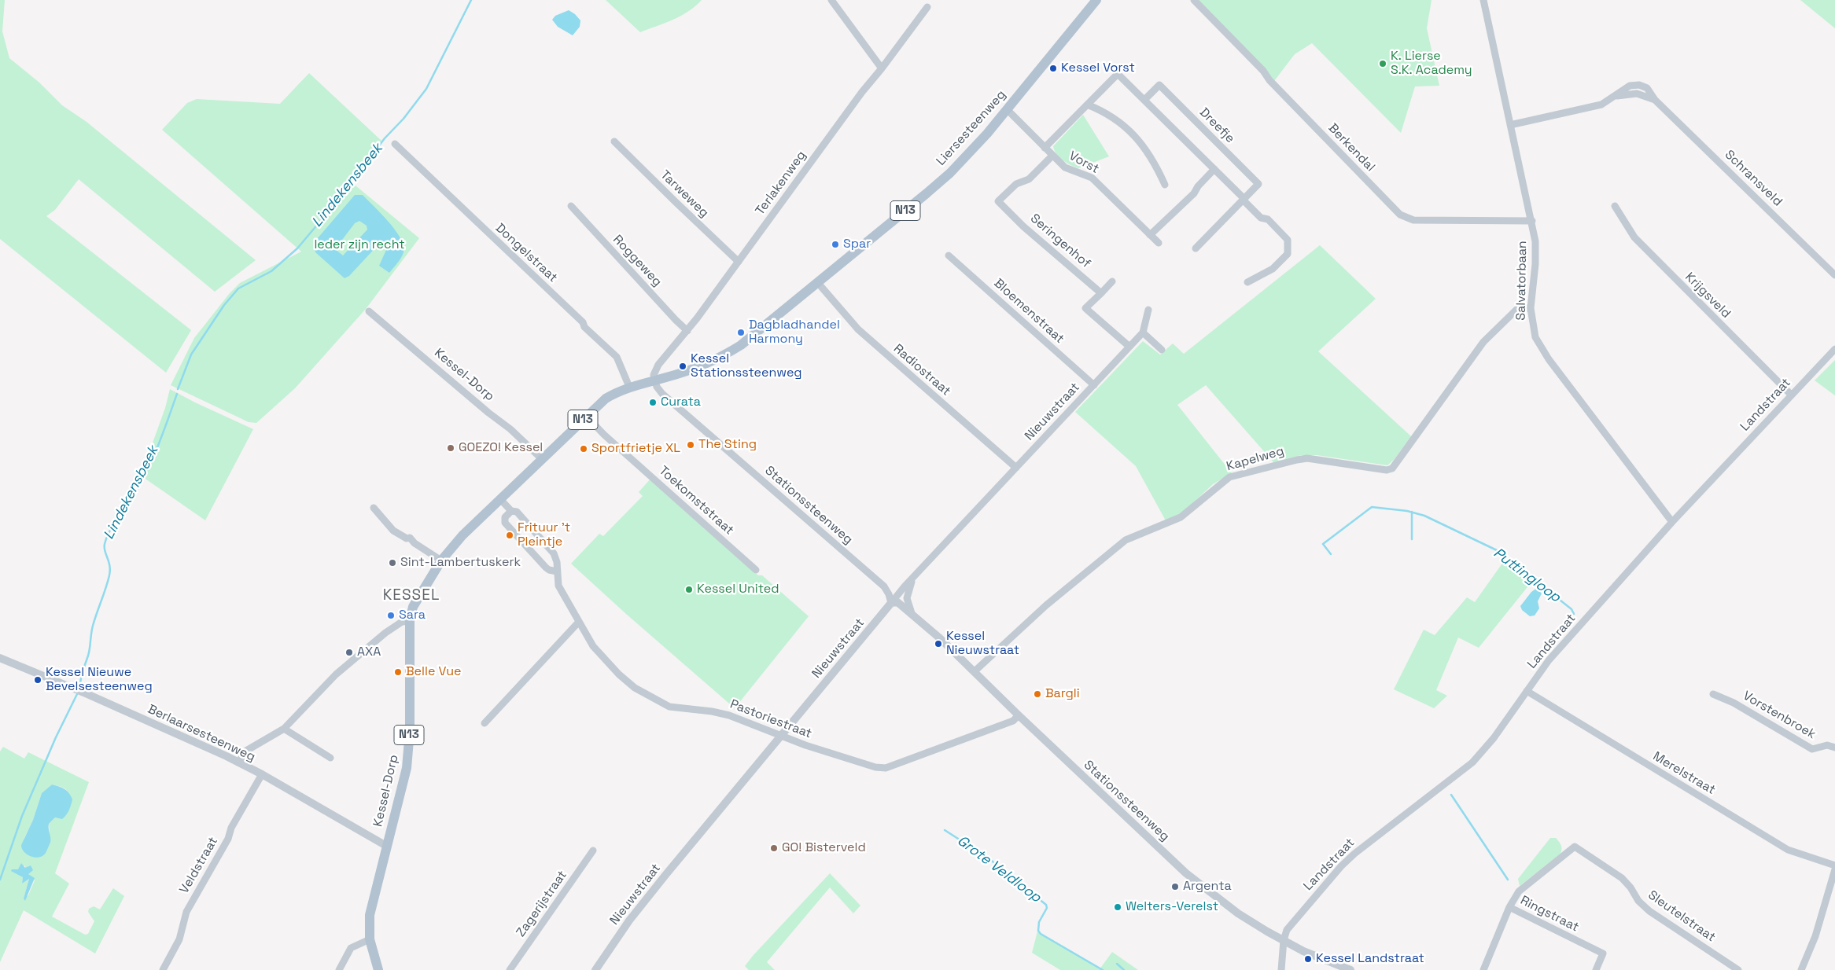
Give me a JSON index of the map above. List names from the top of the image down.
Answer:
{
  "streets": {
    "main road": ["Liersesteenweg", "N13", "Kessel-Dorp"],
    "street": [
      "Dreefje",
      "Berkendal",
      "Vorst",
      "Schransveld",
      "Terlakenweg",
      "Tarweweg",
      "Seringenhof",
      "Dongelstraat",
      "Roggeweg",
      "Salvatorbaan",
      "Krijgsveld",
      "Bloemenstraat",
      "Radiostraat",
      "Landstraat",
      "Nieuwstraat",
      "Kapelweg",
      "Toekomststraat",
      "Stationssteenweg",
      "Vorstenbroek",
      "Pastoriestraat",
      "Berlaarsesteenweg",
      "Merelstraat",
      "Veldstraat",
      "Zagerijstraat",
      "Ringstraat",
      "Sleutelstraat"
    ]
  },
  "crossings": [
    ["Liersesteenweg", "Vorst"],
    ["Liersesteenweg", "Terlakenweg"],
    ["Liersesteenweg", "Dongelstraat"],
    ["Liersesteenweg", "Radiostraat"],
    ["Liersesteenweg", "Kessel-Dorp"],
    ["Liersesteenweg", "Stationssteenweg"],
    ["Berkendal", "Salvatorbaan"],
    ["Vorst", "Seringenhof"],
    ["Schransveld", "Salvatorbaan"],
    ["Terlakenweg", "Tarweweg"],
    ["Terlakenweg", "Roggeweg"],
    ["Terlakenweg", "Stationssteenweg"],
    ["N13", "Kessel-Dorp"],
    ["Dongelstraat", "Kessel-Dorp"],
    ["Salvatorbaan", "Landstraat"],
    ["Salvatorbaan", "Kapelweg"],
    ["Krijgsveld", "Landstraat"],
    ["Bloemenstraat", "Nieuwstraat"],
    ["Radiostraat", "Nieuwstraat"],
    ["Kessel-Dorp", "Toekomststraat"],
    ["Kessel-Dorp", "Berlaarsesteenweg"],
    ["Landstraat", "Stationssteenweg"],
    ["Landstraat", "Merelstraat"],
    ["Nieuwstraat", "Stationssteenweg"],
    ["Nieuwstraat", "Pastoriestraat"],
    ["Kapelweg", "Stationssteenweg"],
    ["Stationssteenweg", "Pastoriestraat"],
    ["Berlaarsesteenweg", "Veldstraat"],
    ["Ringstraat", "Sleutelstraat"]
  ],
  "districts": ["KESSEL"],
  "water": ["Lindekensbeek", "Puttingloop", "Grote Veldloop"],
  "parks": ["Ieder zijn recht"],
  "places": [
    "K. Lierse S.K. Academy",
    "Kessel Vorst",
    "Spar",
    "Dagbladhandel Harmony",
    "Kessel Stationssteenweg",
    "Curata",
    "The Sting",
    "GOEZO! Kessel",
    "Sportfrietje XL",
    "Frituur 't Pleintje",
    "Sint-Lambertuskerk",
    "Kessel United",
    "Sara",
    "Kessel Nieuwstraat",
    "AXA",
    "Belle Vue",
    "Kessel Nieuwe Bevelsesteenweg",
    "Bargli",
    "GO! Bisterveld",
    "Argenta",
    "Welters-Verelst",
    "Kessel Landstraat"
  ]
}
